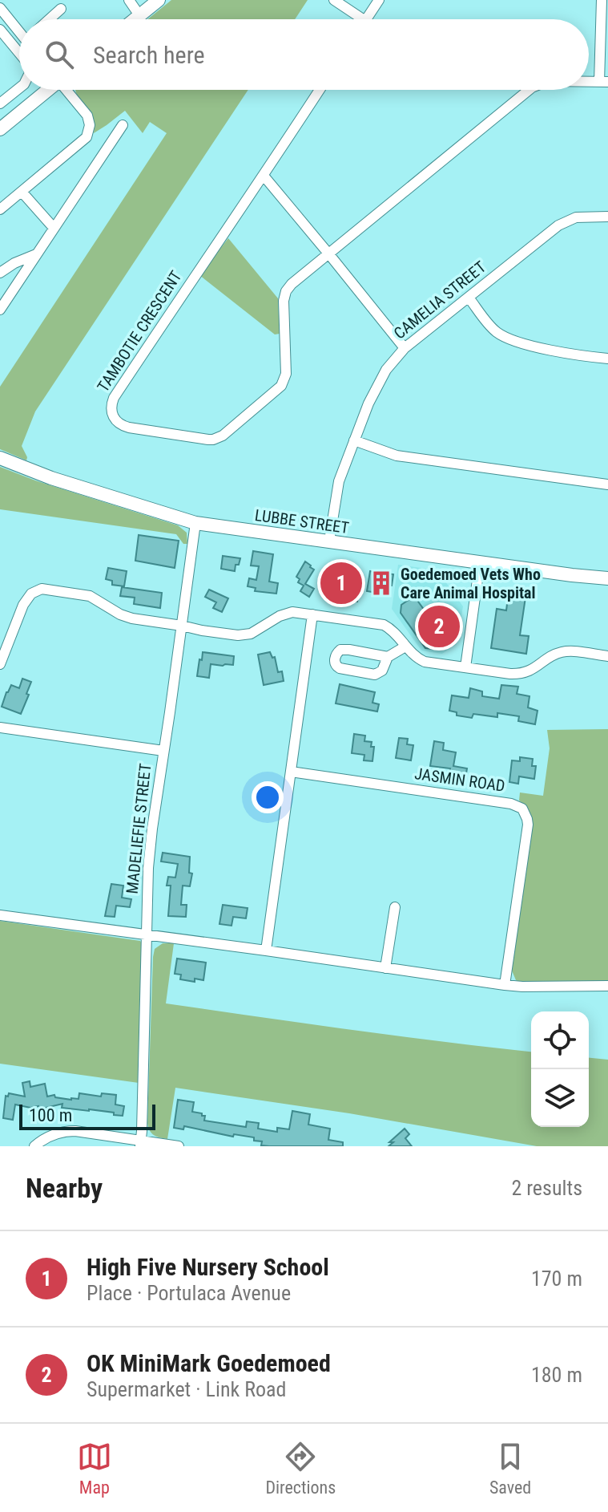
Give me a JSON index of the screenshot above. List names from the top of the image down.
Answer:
{
  "streets": {
    "main road": ["LUBBE STREET"],
    "street": [
      "CAMELIA STREET",
      "TAMBOTIE CRESCENT",
      "JASMIN ROAD",
      "MADELIEFIE STREET"
    ]
  },
  "crossings": [
    ["CAMELIA STREET", "LUBBE STREET"],
    ["LUBBE STREET", "MADELIEFIE STREET"]
  ],
  "places": {
    "building": ["Goedemoed Vets Who Care Animal Hospital"]
  },
  "scale_bar": "100 m",
  "page": {
    "search": "Search here",
    "pins": ["1", "2"],
    "scale": "100 m",
    "heading": ["Nearby", "2 results"],
    "list": [
      {
        "mark": "1",
        "name": "High Five Nursery School",
        "note": "Place · Portulaca Avenue",
        "value": "170 m"
      },
      {
        "mark": "2",
        "name": "OK MiniMark Goedemoed",
        "note": "Supermarket · Link Road",
        "value": "180 m"
      }
    ],
    "nav": ["Map", "Directions", "Saved"]
  }
}
